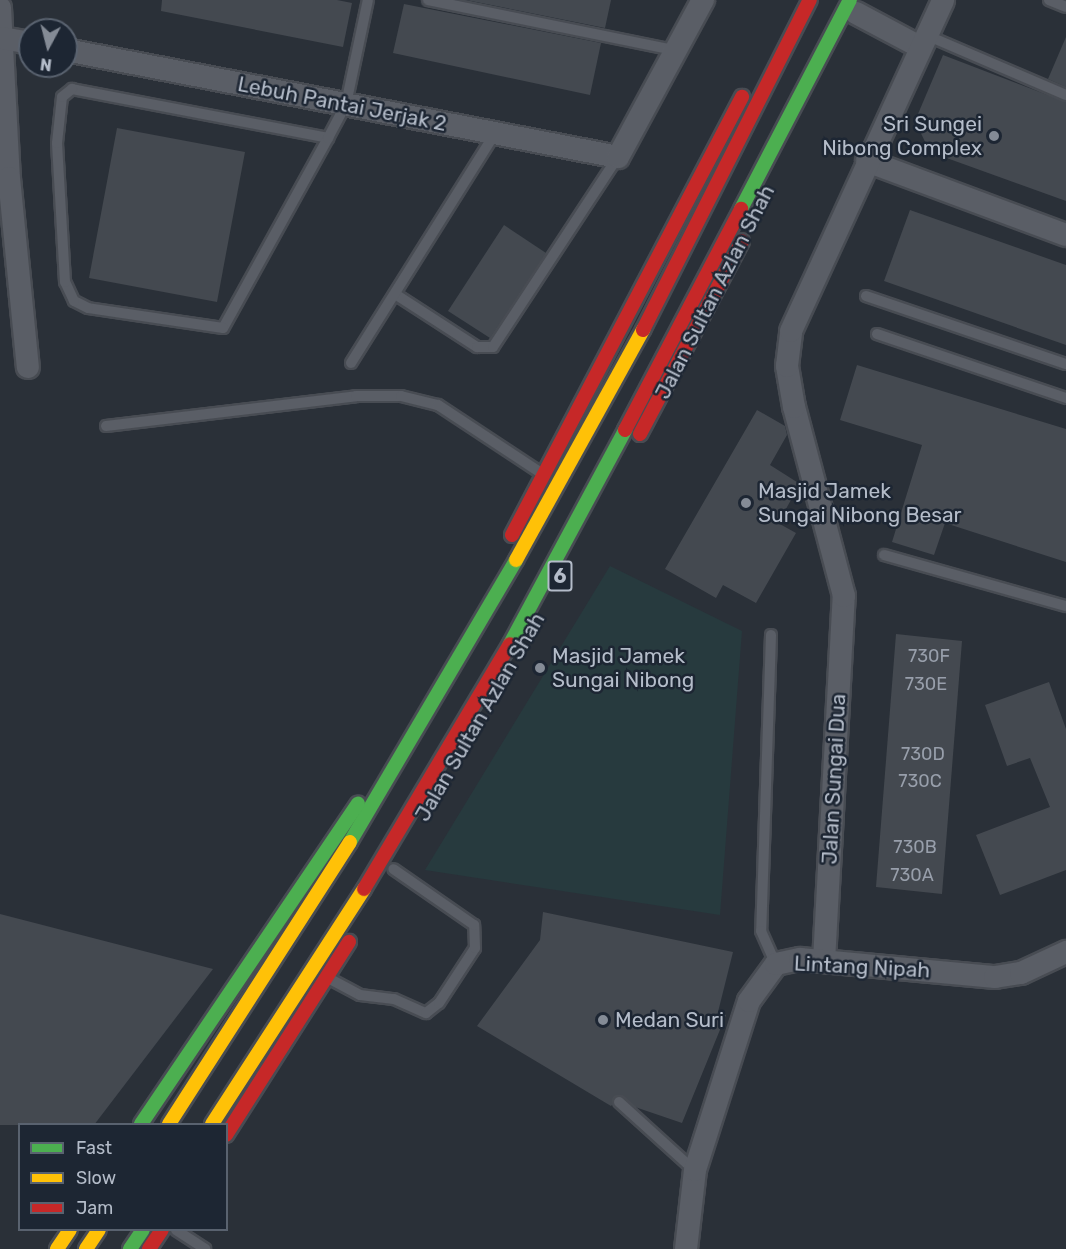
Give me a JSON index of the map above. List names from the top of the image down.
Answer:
{
  "streets": {
    "main road": ["Jalan Sultan Azlan Shah", "6"],
    "street": ["Lebuh Pantai Jerjak 2", "Jalan Sungai Dua", "Lintang Nipah"]
  },
  "crossings": [
    ["Jalan Sungai Dua", "Lintang Nipah"]
  ],
  "places": [
    "Sri Sungei Nibong Complex",
    "Masjid Jamek Sungai Nibong Besar",
    "Masjid Jamek Sungai Nibong",
    "Medan Suri"
  ],
  "house_numbers": [
    "730F",
    "730E",
    "730D",
    "730C",
    "730B",
    "730A"
  ],
  "legend": ["Fast", "Slow", "Jam"],
  "north": "bottom"
}
